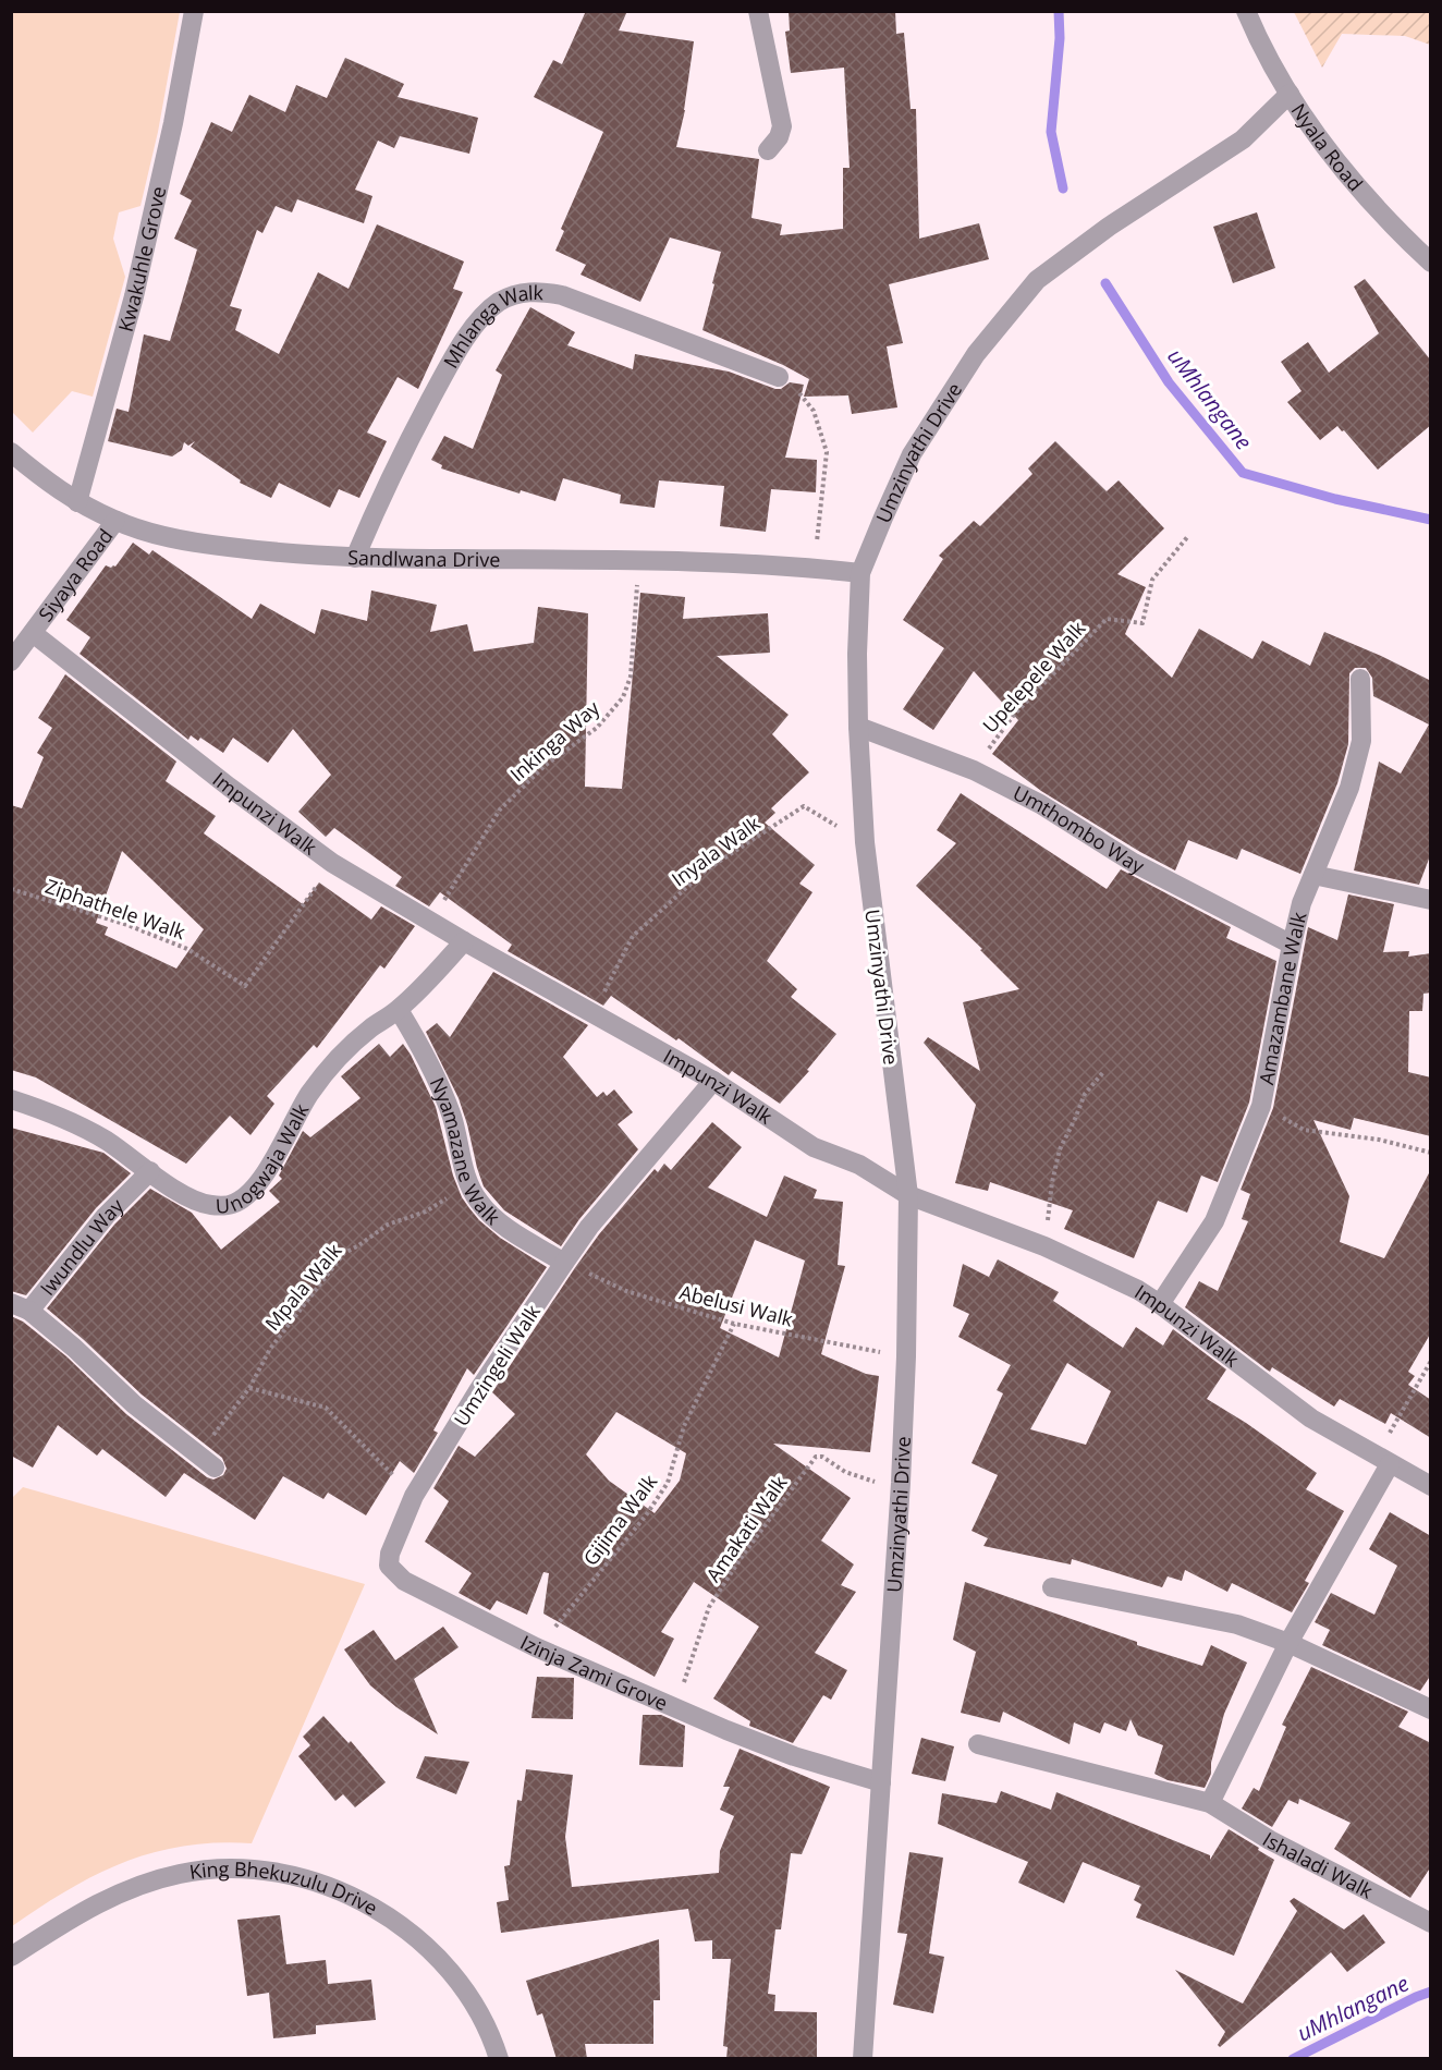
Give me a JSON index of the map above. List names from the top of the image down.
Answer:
{
  "streets": {
    "street": [
      "Nyala Road",
      "Kwakuhle Grove",
      "Mhlanga Walk",
      "Umzinyathi Drive",
      "Sandlwana Drive",
      "Siyaya Road",
      "Impunzi Walk",
      "Umthombo Way",
      "Amazambane Walk",
      "Nyamazane Walk",
      "Unogwaja Walk",
      "Iwundlu Way",
      "Umzingeli Walk",
      "Izinja Zami Grove",
      "Ishaladi Walk",
      "King Bhekuzulu Drive"
    ],
    "path": [
      "Upelepele Walk",
      "Inkinga Way",
      "Inyala Walk",
      "Ziphathele Walk",
      "Mpala Walk",
      "Abelusi Walk",
      "Gijima Walk",
      "Amakati Walk"
    ]
  },
  "crossings": [
    ["Nyala Road", "Umzinyathi Drive"],
    ["Kwakuhle Grove", "Sandlwana Drive"],
    ["Mhlanga Walk", "Sandlwana Drive"],
    ["Umzinyathi Drive", "Sandlwana Drive"],
    ["Umzinyathi Drive", "Impunzi Walk"],
    ["Umzinyathi Drive", "Umthombo Way"],
    ["Umzinyathi Drive", "Inyala Walk"],
    ["Umzinyathi Drive", "Abelusi Walk"],
    ["Umzinyathi Drive", "Amakati Walk"],
    ["Umzinyathi Drive", "Izinja Zami Grove"],
    ["Sandlwana Drive", "Siyaya Road"],
    ["Sandlwana Drive", "Inkinga Way"],
    ["Siyaya Road", "Impunzi Walk"],
    ["Upelepele Walk", "Umthombo Way"],
    ["Inkinga Way", "Impunzi Walk"],
    ["Impunzi Walk", "Inyala Walk"],
    ["Impunzi Walk", "Ziphathele Walk"],
    ["Impunzi Walk", "Amazambane Walk"],
    ["Impunzi Walk", "Unogwaja Walk"],
    ["Impunzi Walk", "Umzingeli Walk"],
    ["Umthombo Way", "Amazambane Walk"],
    ["Nyamazane Walk", "Unogwaja Walk"],
    ["Nyamazane Walk", "Mpala Walk"],
    ["Nyamazane Walk", "Abelusi Walk"],
    ["Nyamazane Walk", "Umzingeli Walk"],
    ["Unogwaja Walk", "Iwundlu Way"],
    ["Abelusi Walk", "Umzingeli Walk"],
    ["Abelusi Walk", "Gijima Walk"],
    ["Umzingeli Walk", "Izinja Zami Grove"],
    ["Gijima Walk", "Izinja Zami Grove"],
    ["Amakati Walk", "Izinja Zami Grove"]
  ],
  "water": ["uMhlangane"]
}
